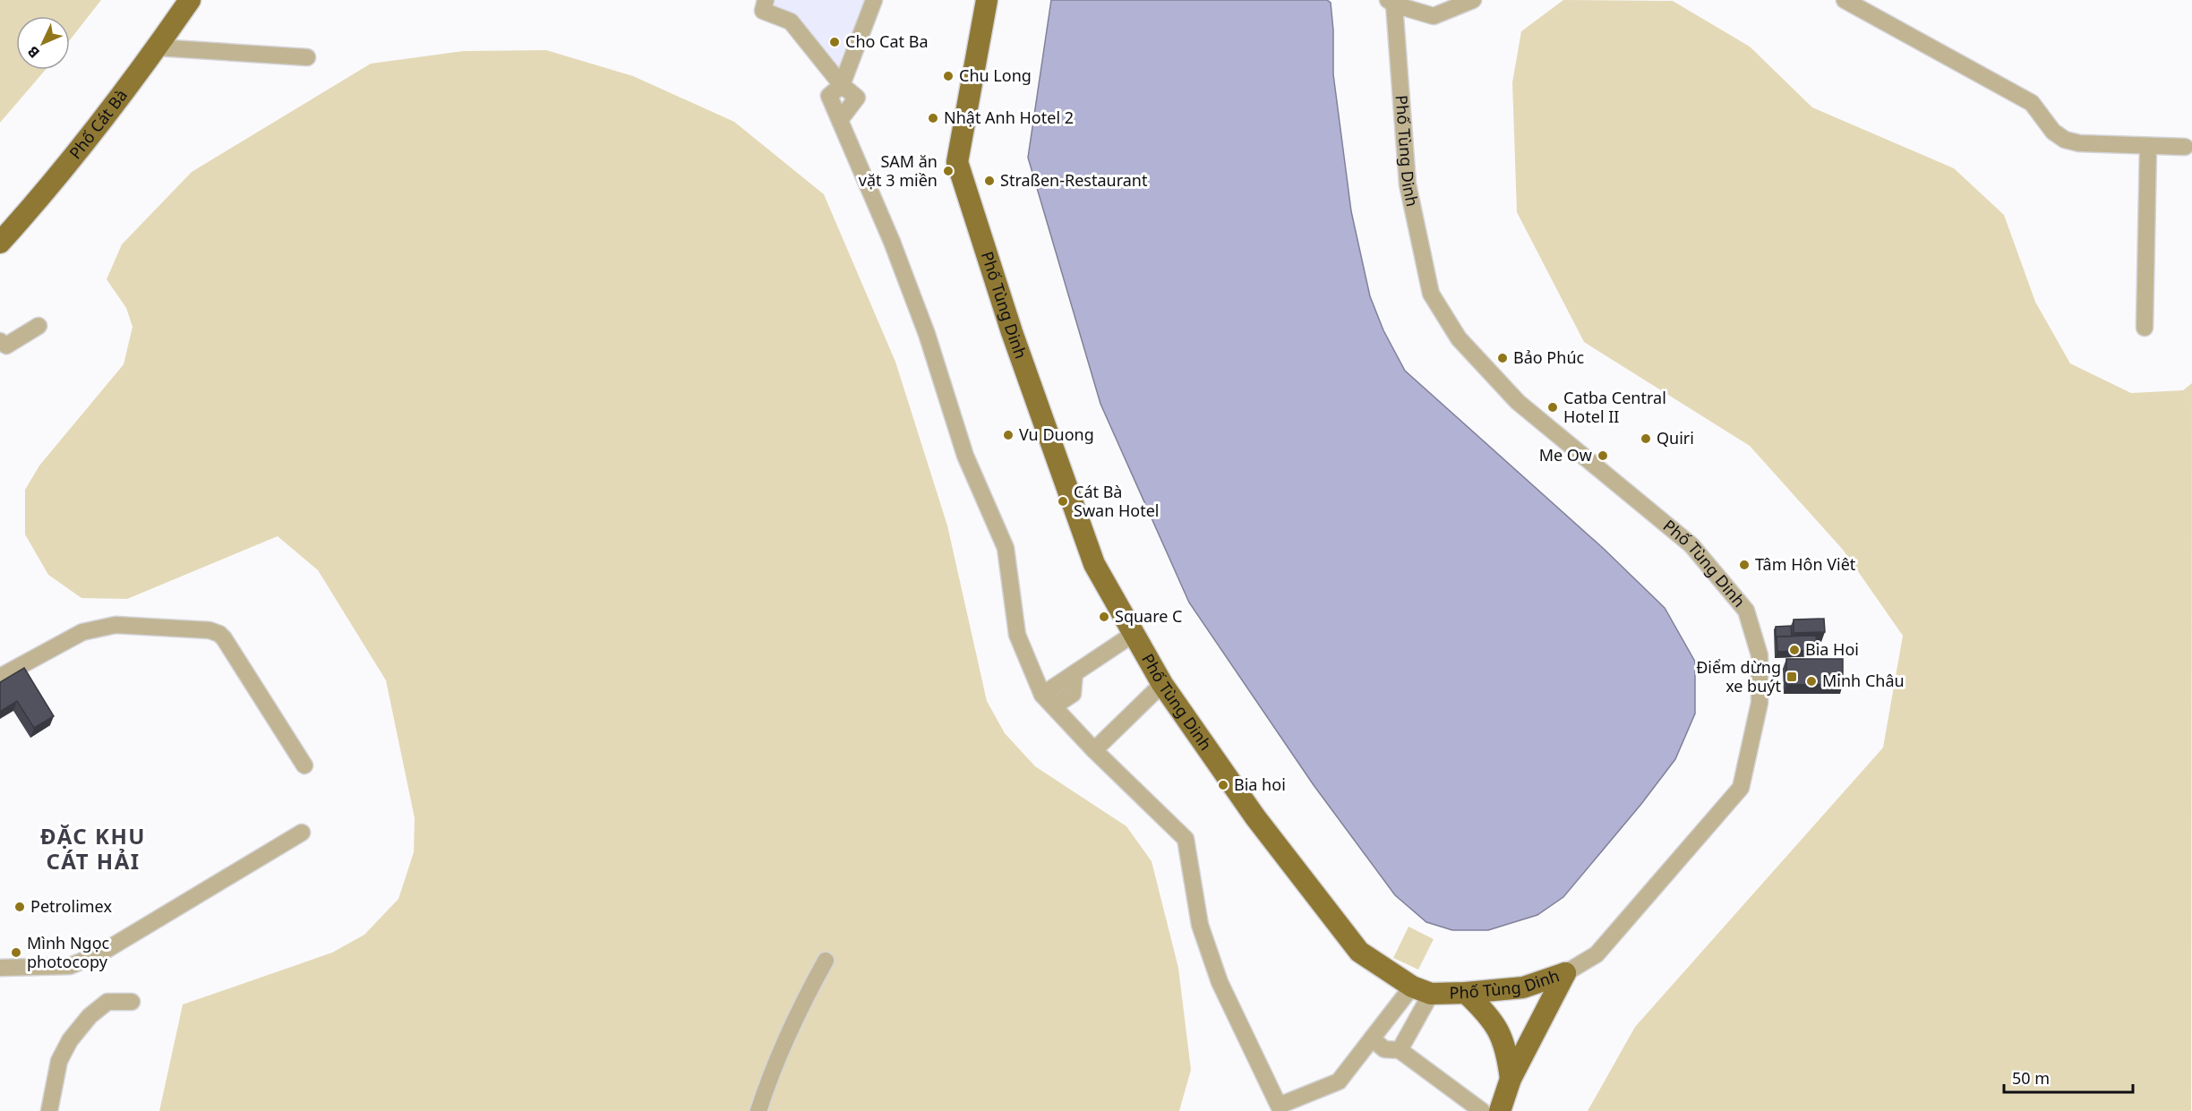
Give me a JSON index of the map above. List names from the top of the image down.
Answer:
{
  "streets": {
    "main road": ["Phố Cát Bà", "Phố Tùng Dinh"]
  },
  "districts": ["ĐẶC KHU CÁT HẢI"],
  "places": {
    "other": [
      "Cho Cat Ba",
      "Chu Long",
      "Nhật Anh Hotel 2",
      "SAM ăn vặt 3 miền",
      "Straßen-Restaurant",
      "Bảo Phúc",
      "Catba Central Hotel II",
      "Vu Duong",
      "Quiri",
      "Me Ow",
      "Cát Bà Swan Hotel",
      "Tâm Hôn Viêt",
      "Square C",
      "Bia Hoi",
      "Minh Châu",
      "Bia hoi",
      "Petrolimex",
      "Mình Ngọc photocopy"
    ],
    "transit": ["Điểm dừng xe buýt"]
  },
  "scale_bar": "50 m",
  "north": "bottom left"
}
